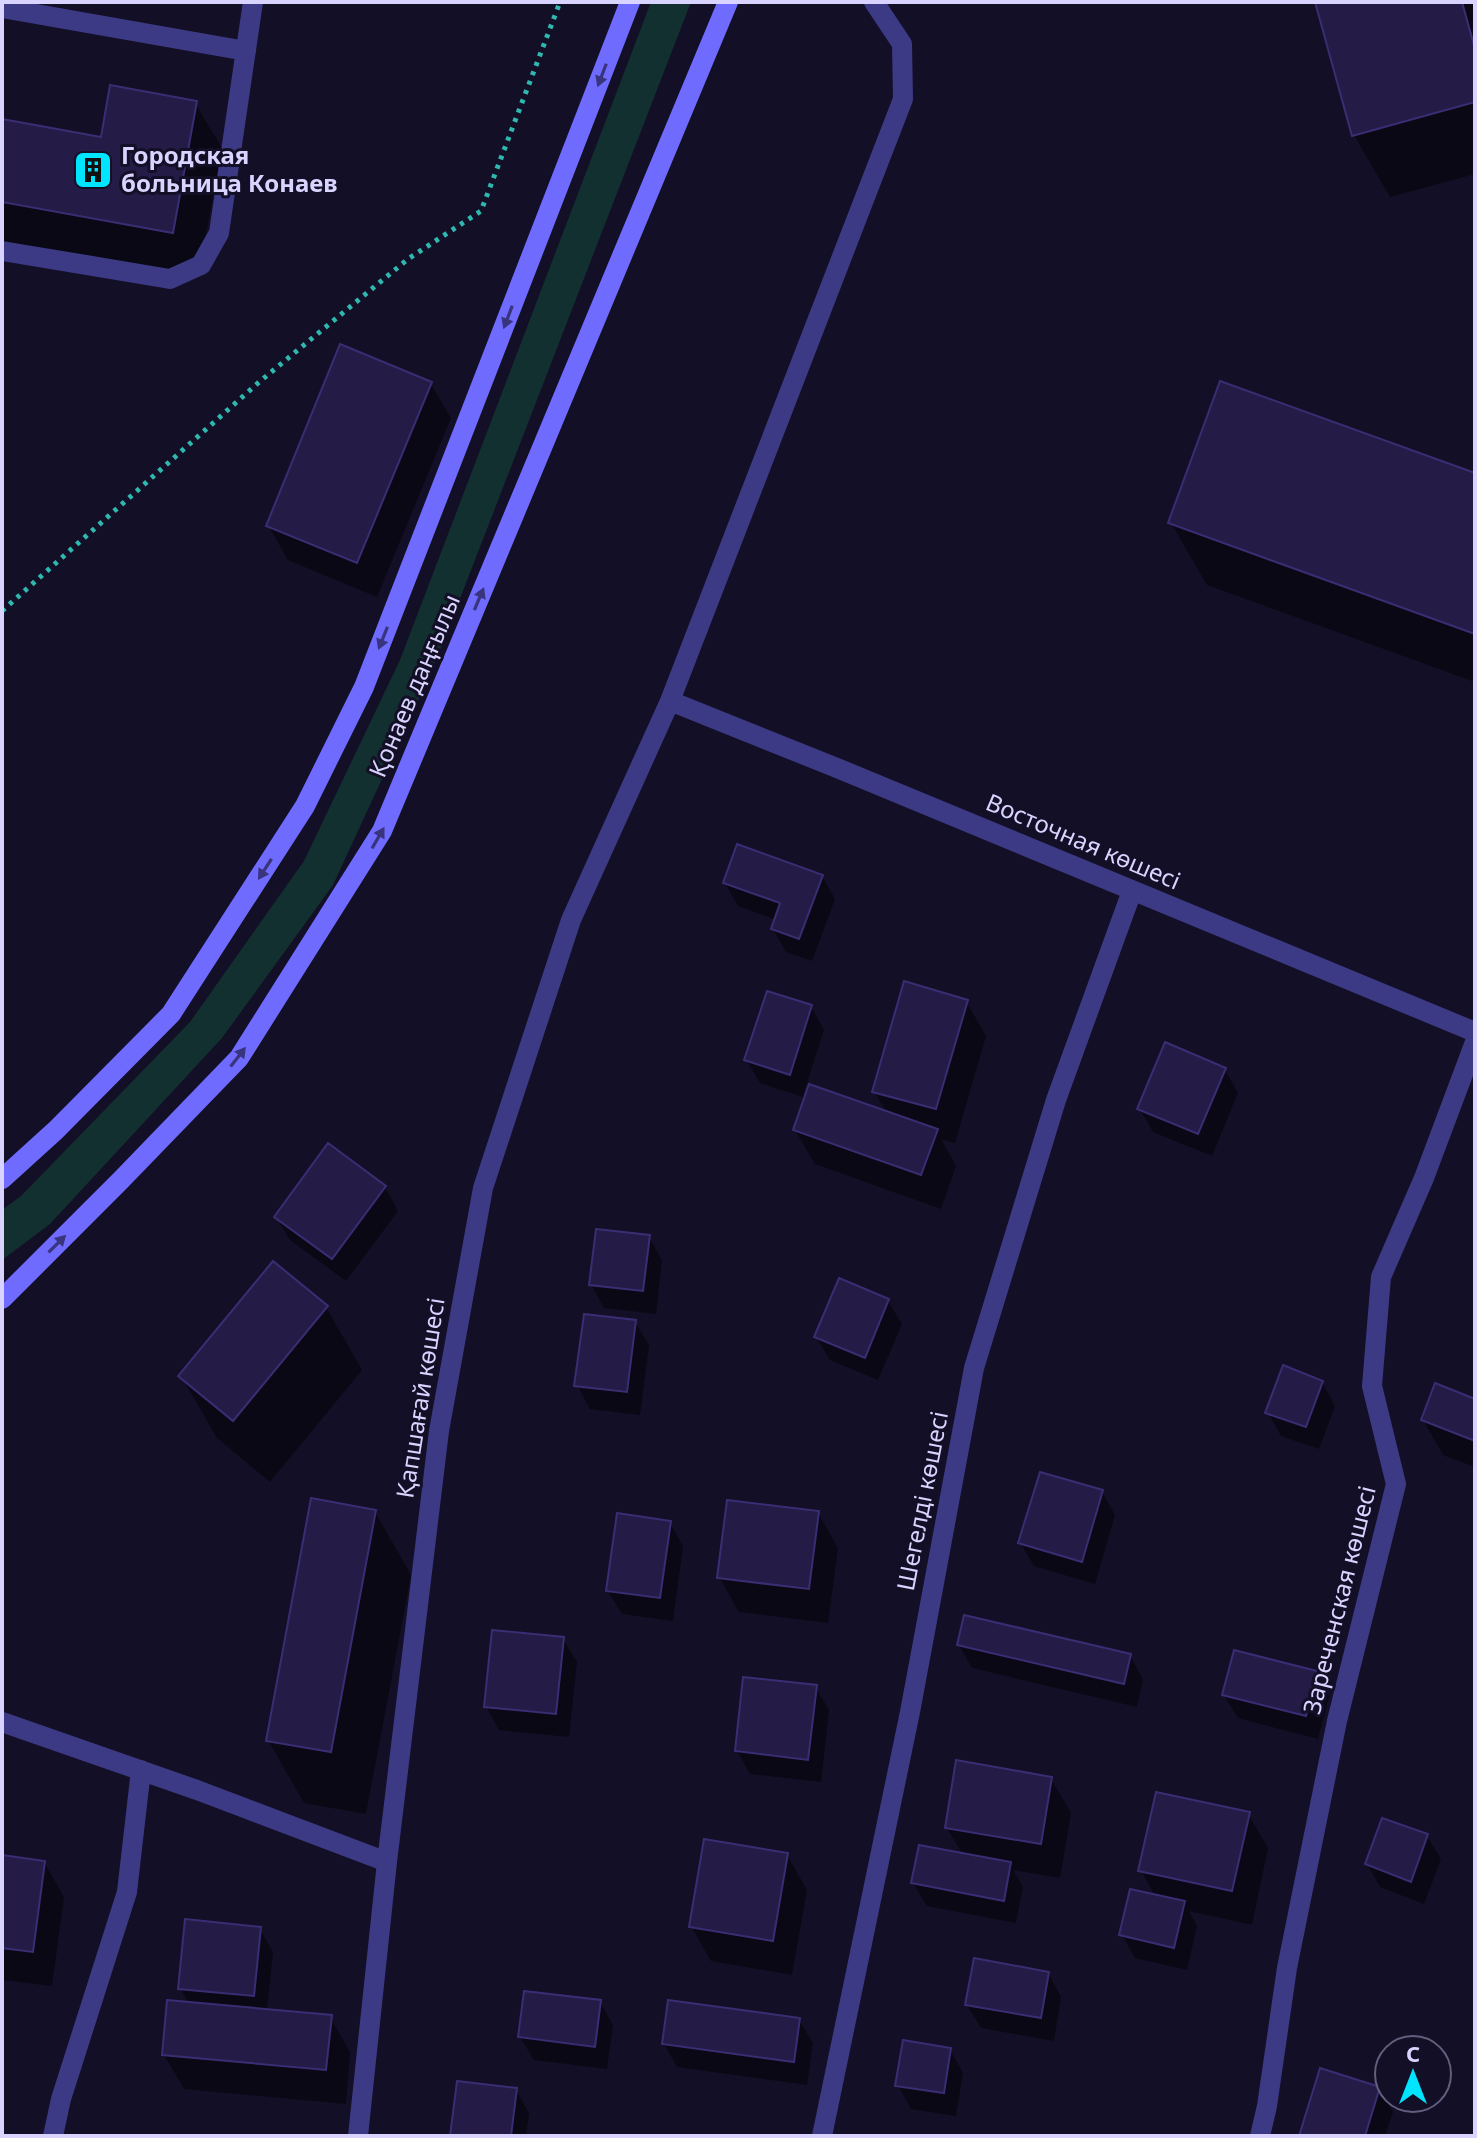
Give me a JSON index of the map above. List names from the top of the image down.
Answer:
{
  "streets": {
    "main road": ["Қонаев даңғылы"],
    "street": [
      "Восточная көшесі",
      "Қапшағай көшесі",
      "Шегелді көшесі",
      "Зареченская көшесі"
    ]
  },
  "crossings": [
    ["Восточная көшесі", "Қапшағай көшесі"],
    ["Восточная көшесі", "Шегелді көшесі"]
  ],
  "places": {
    "building": ["Городская больница Конаев"]
  },
  "north": "top"
}
